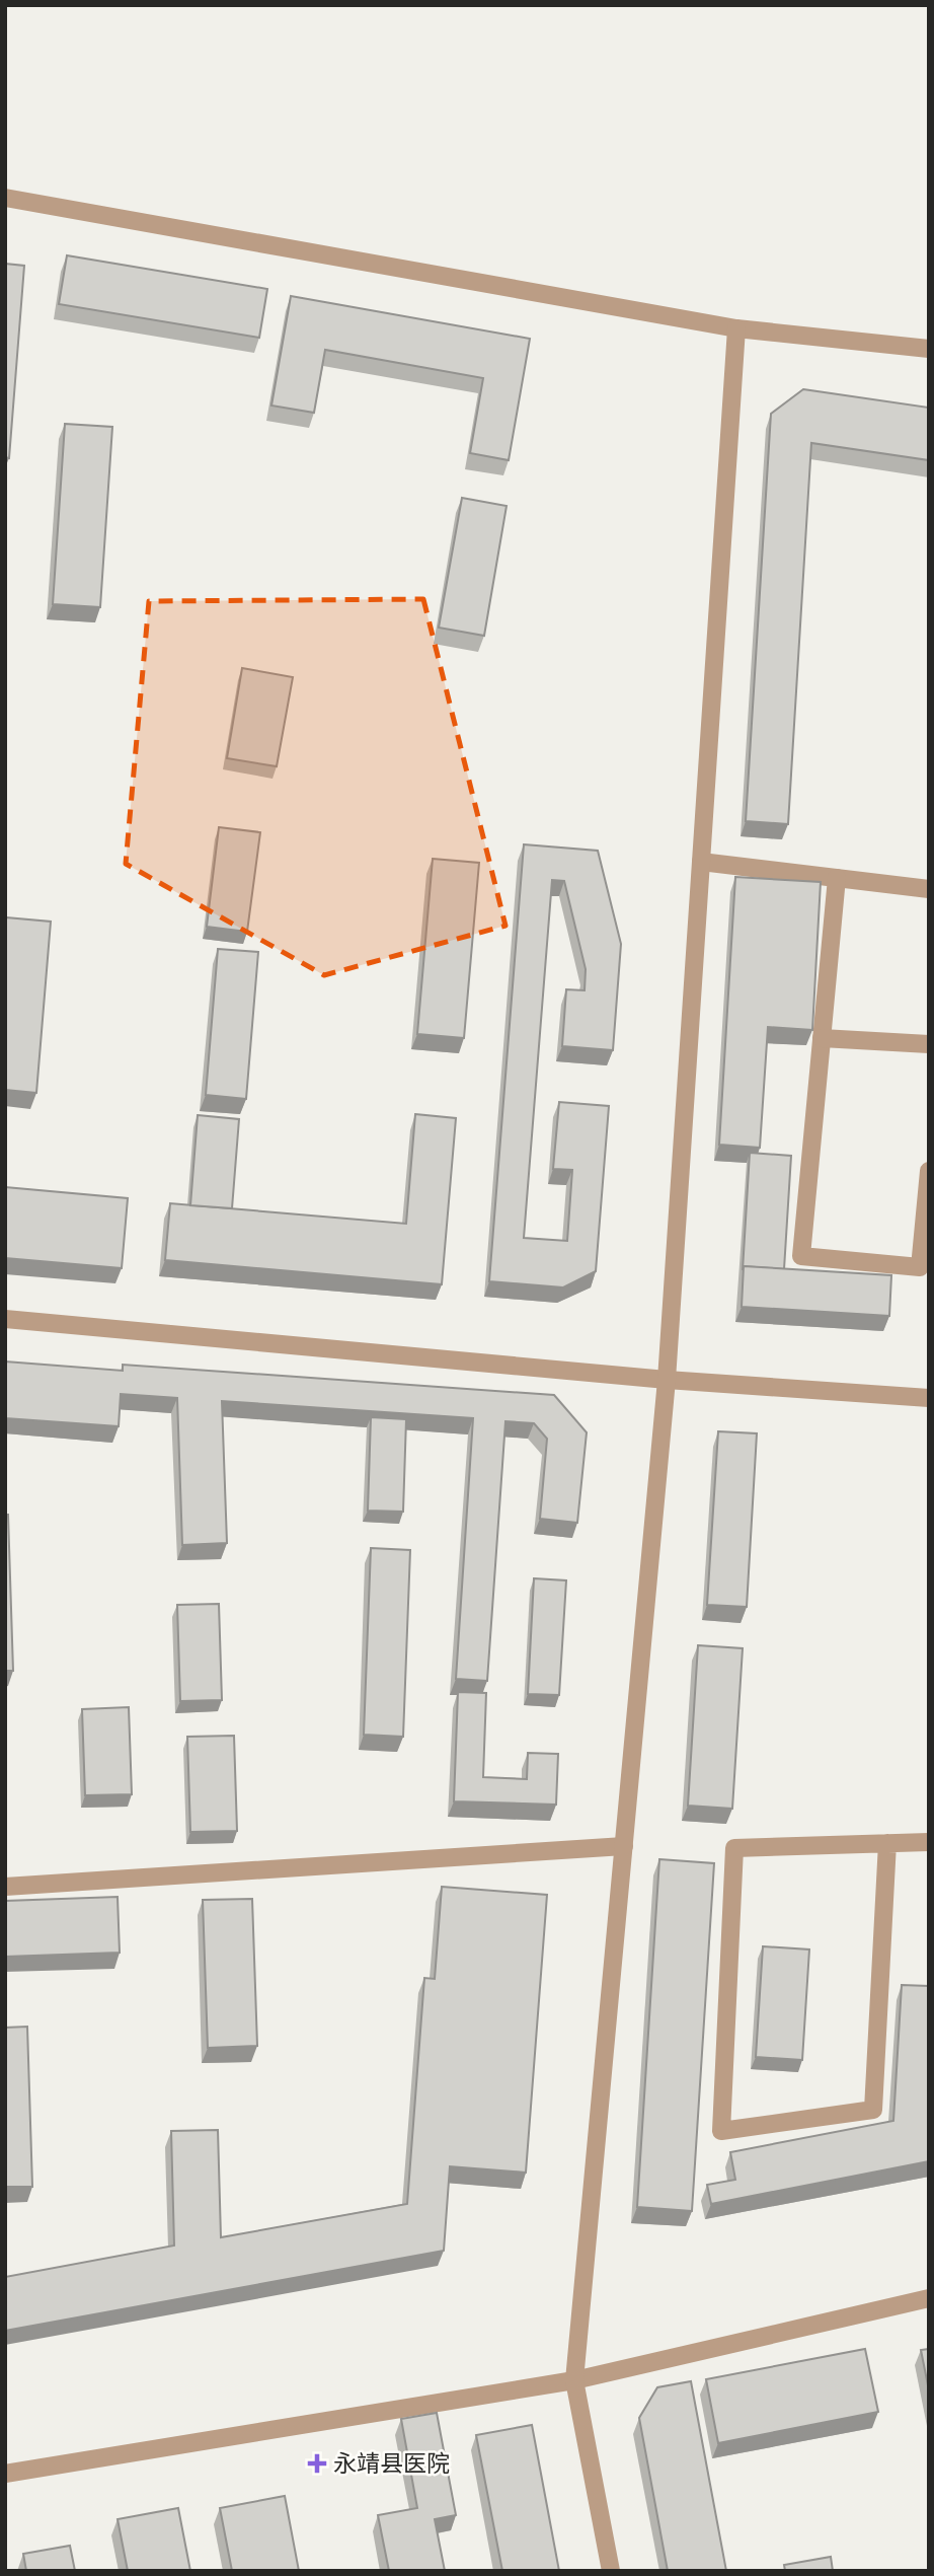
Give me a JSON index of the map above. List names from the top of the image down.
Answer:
{
  "places": {
    "health": ["永靖县医院"]
  }
}
